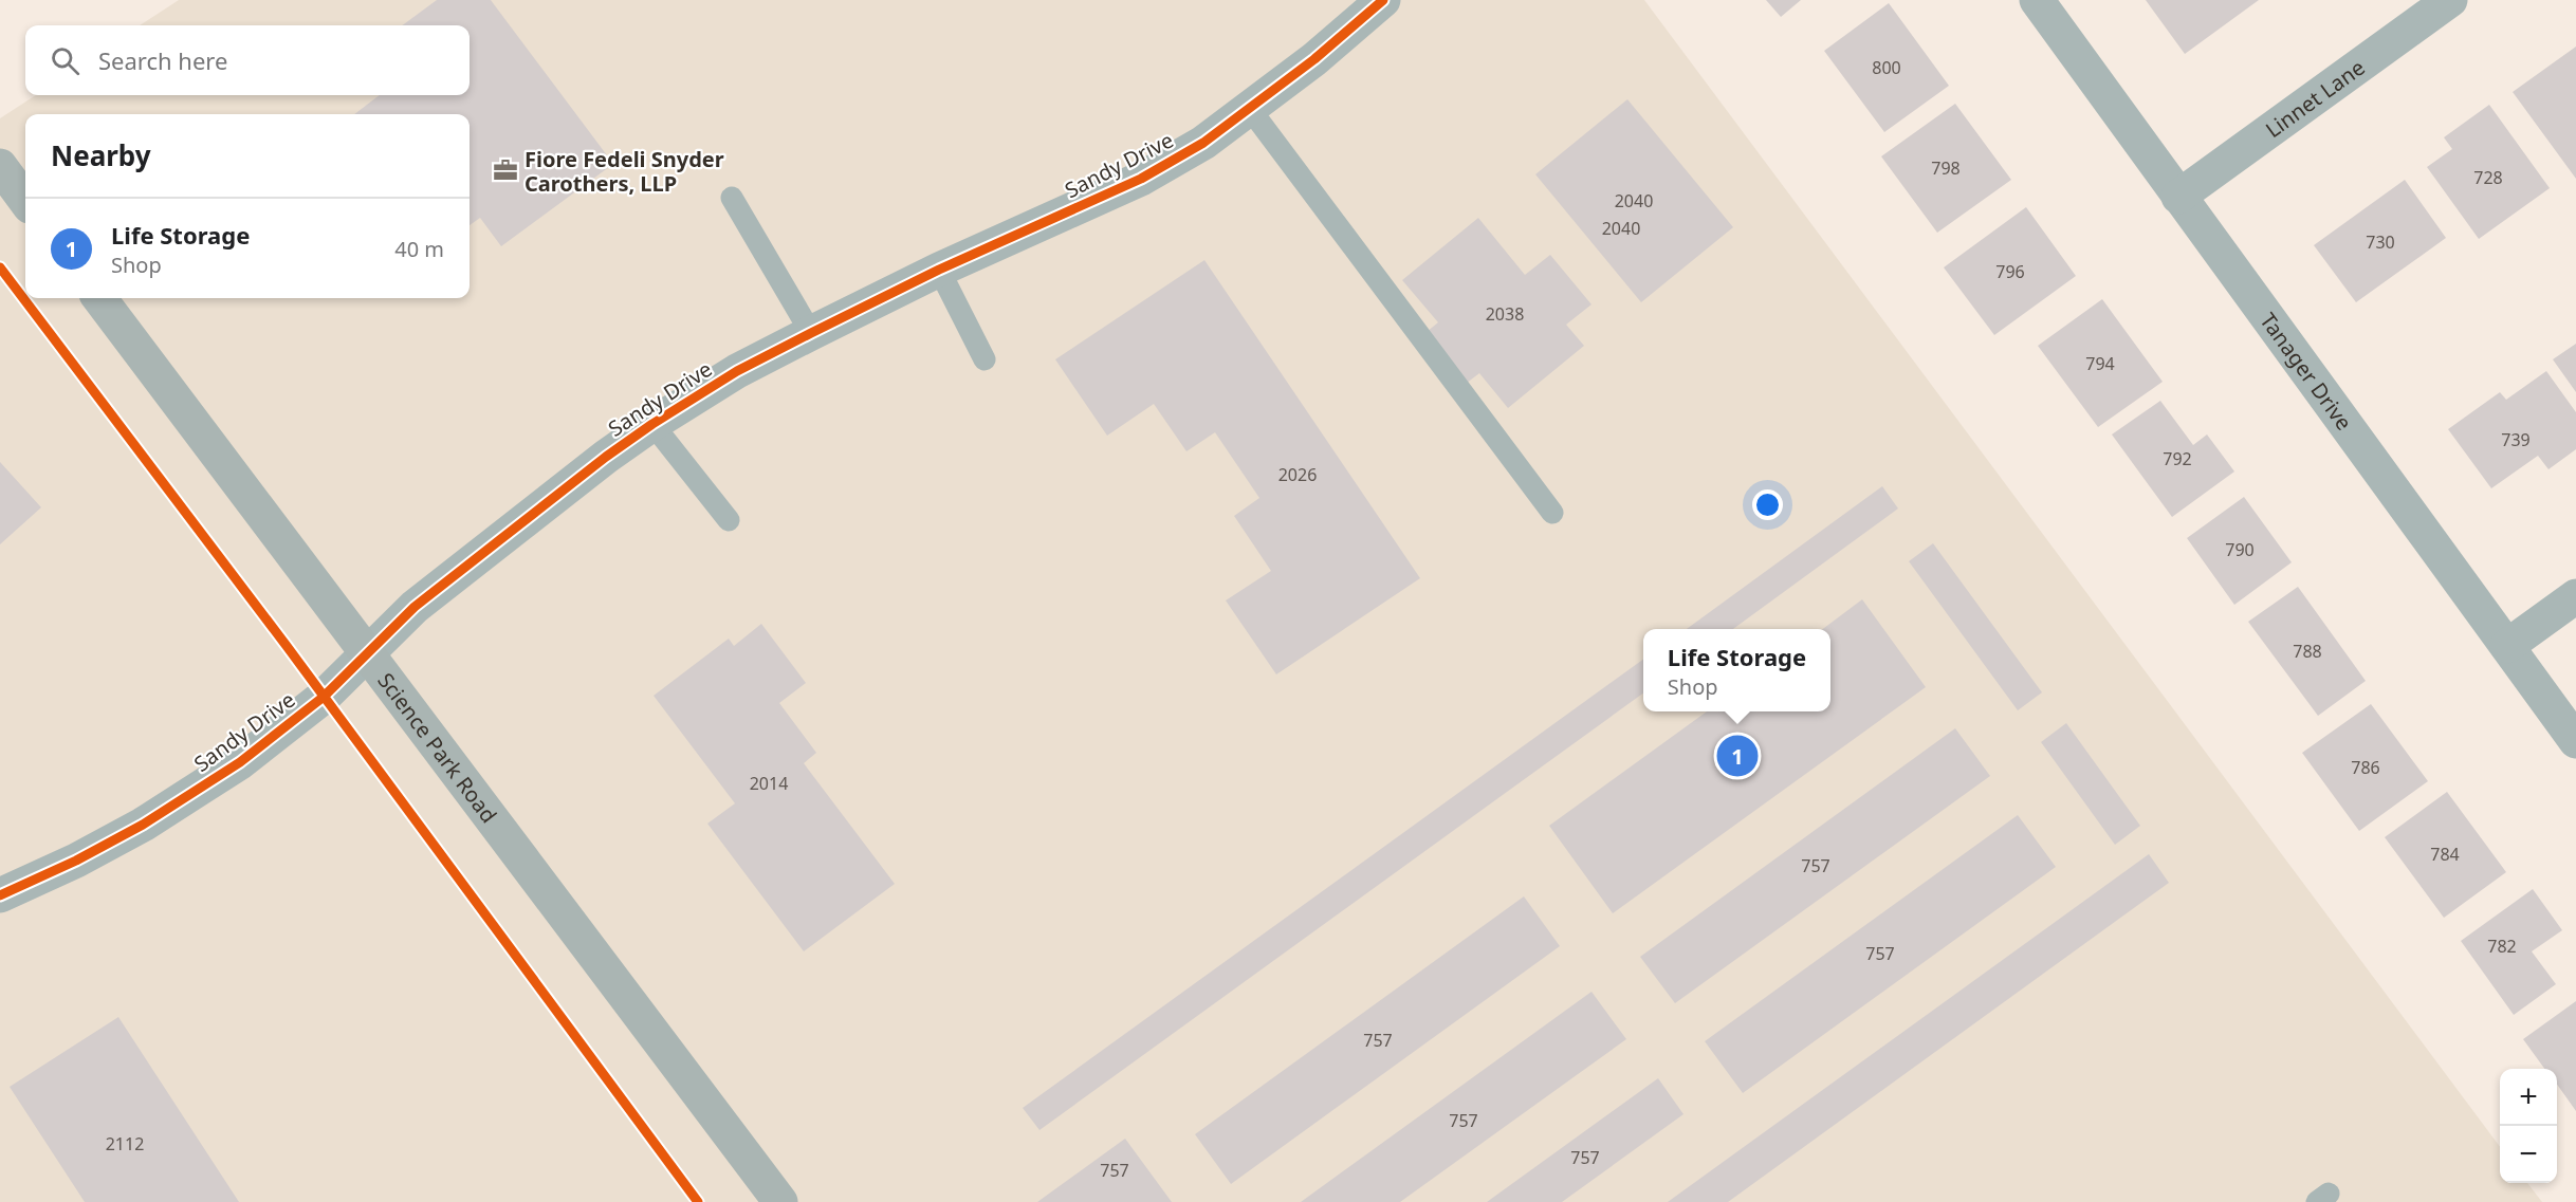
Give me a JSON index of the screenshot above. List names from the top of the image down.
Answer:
{
  "streets": {
    "main road": ["Science Park Road"],
    "street": ["Linnet Lane", "Sandy Drive", "Tanager Drive"]
  },
  "crossings": [
    ["Linnet Lane", "Tanager Drive"],
    ["Sandy Drive", "Science Park Road"]
  ],
  "places": {
    "office": ["Fiore Fedeli Snyder Carothers, LLP"]
  },
  "house_numbers": [
    "800",
    "798",
    "728",
    "2040",
    "2040",
    "730",
    "796",
    "2038",
    "794",
    "739",
    "792",
    "2026",
    "790",
    "788",
    "786",
    "2014",
    "784",
    "757",
    "782",
    "757",
    "757",
    "757",
    "2112",
    "757",
    "757"
  ],
  "page": {
    "search": "Search here",
    "heading": "Nearby",
    "list": [
      {
        "mark": "1",
        "name": "Life Storage",
        "note": "Shop",
        "value": "40 m"
      }
    ],
    "popup": ["Life Storage", "Shop"],
    "pins": "1",
    "map_buttons": ["+", "−"]
  }
}
